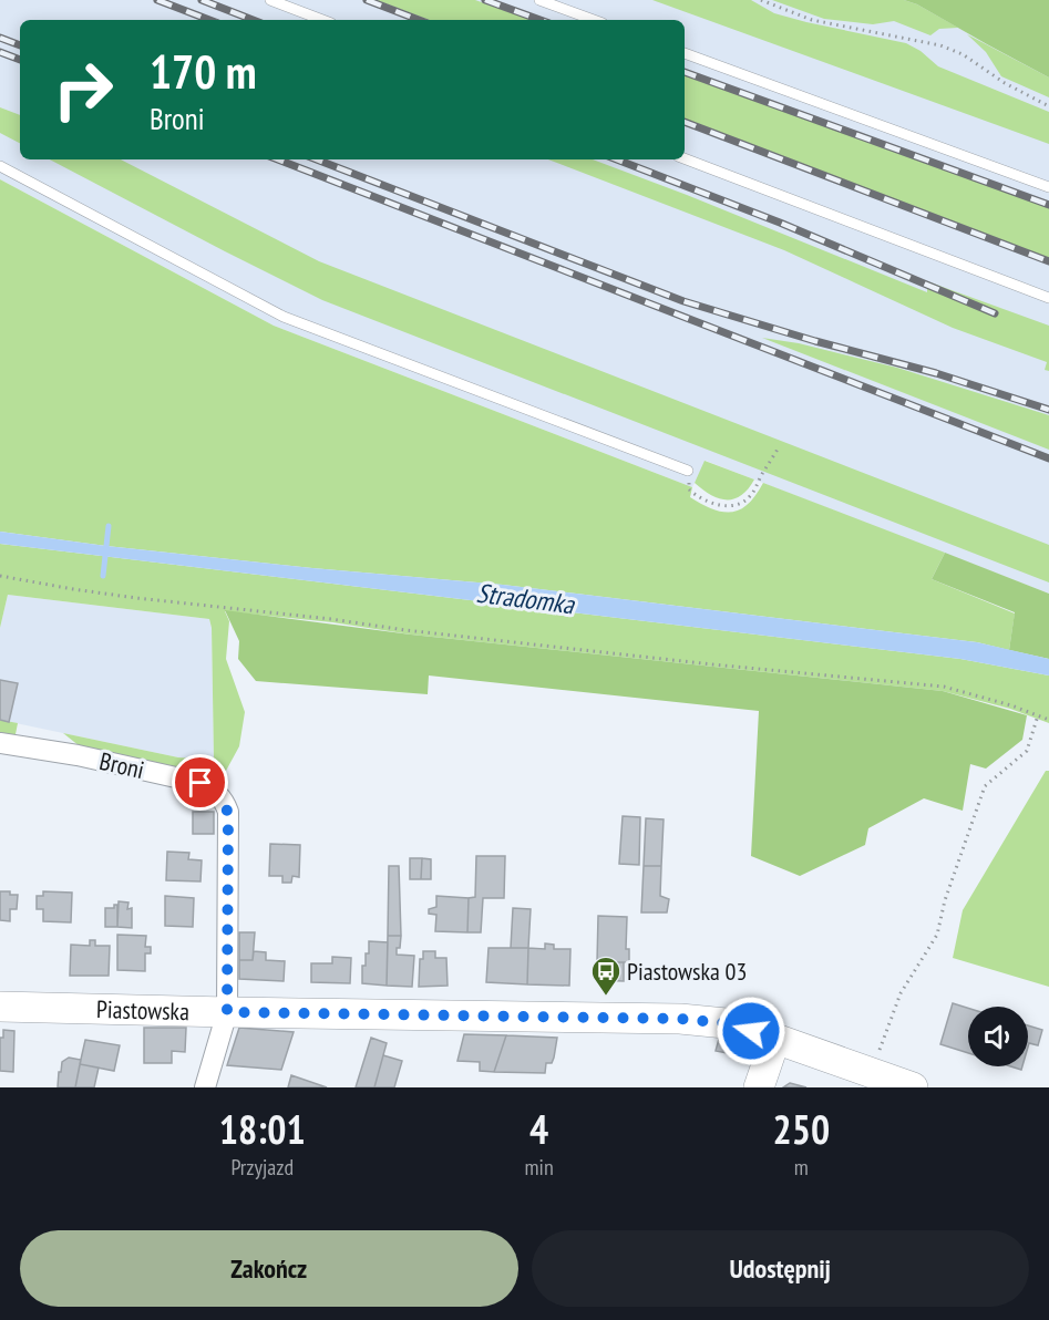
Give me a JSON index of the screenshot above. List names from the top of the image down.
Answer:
{
  "streets": {
    "street": ["Broni", "Piastowska"]
  },
  "crossings": [
    ["Broni", "Piastowska"]
  ],
  "water": ["Stradomka"],
  "places": {
    "bus stop": ["Piastowska 03"]
  },
  "page": {
    "turn": ["170 m", "Broni"],
    "eta": [
      "18:01",
      "Przyjazd",
      "4",
      "min",
      "250",
      "m"
    ],
    "buttons": ["Zakończ", "Udostępnij"]
  }
}
